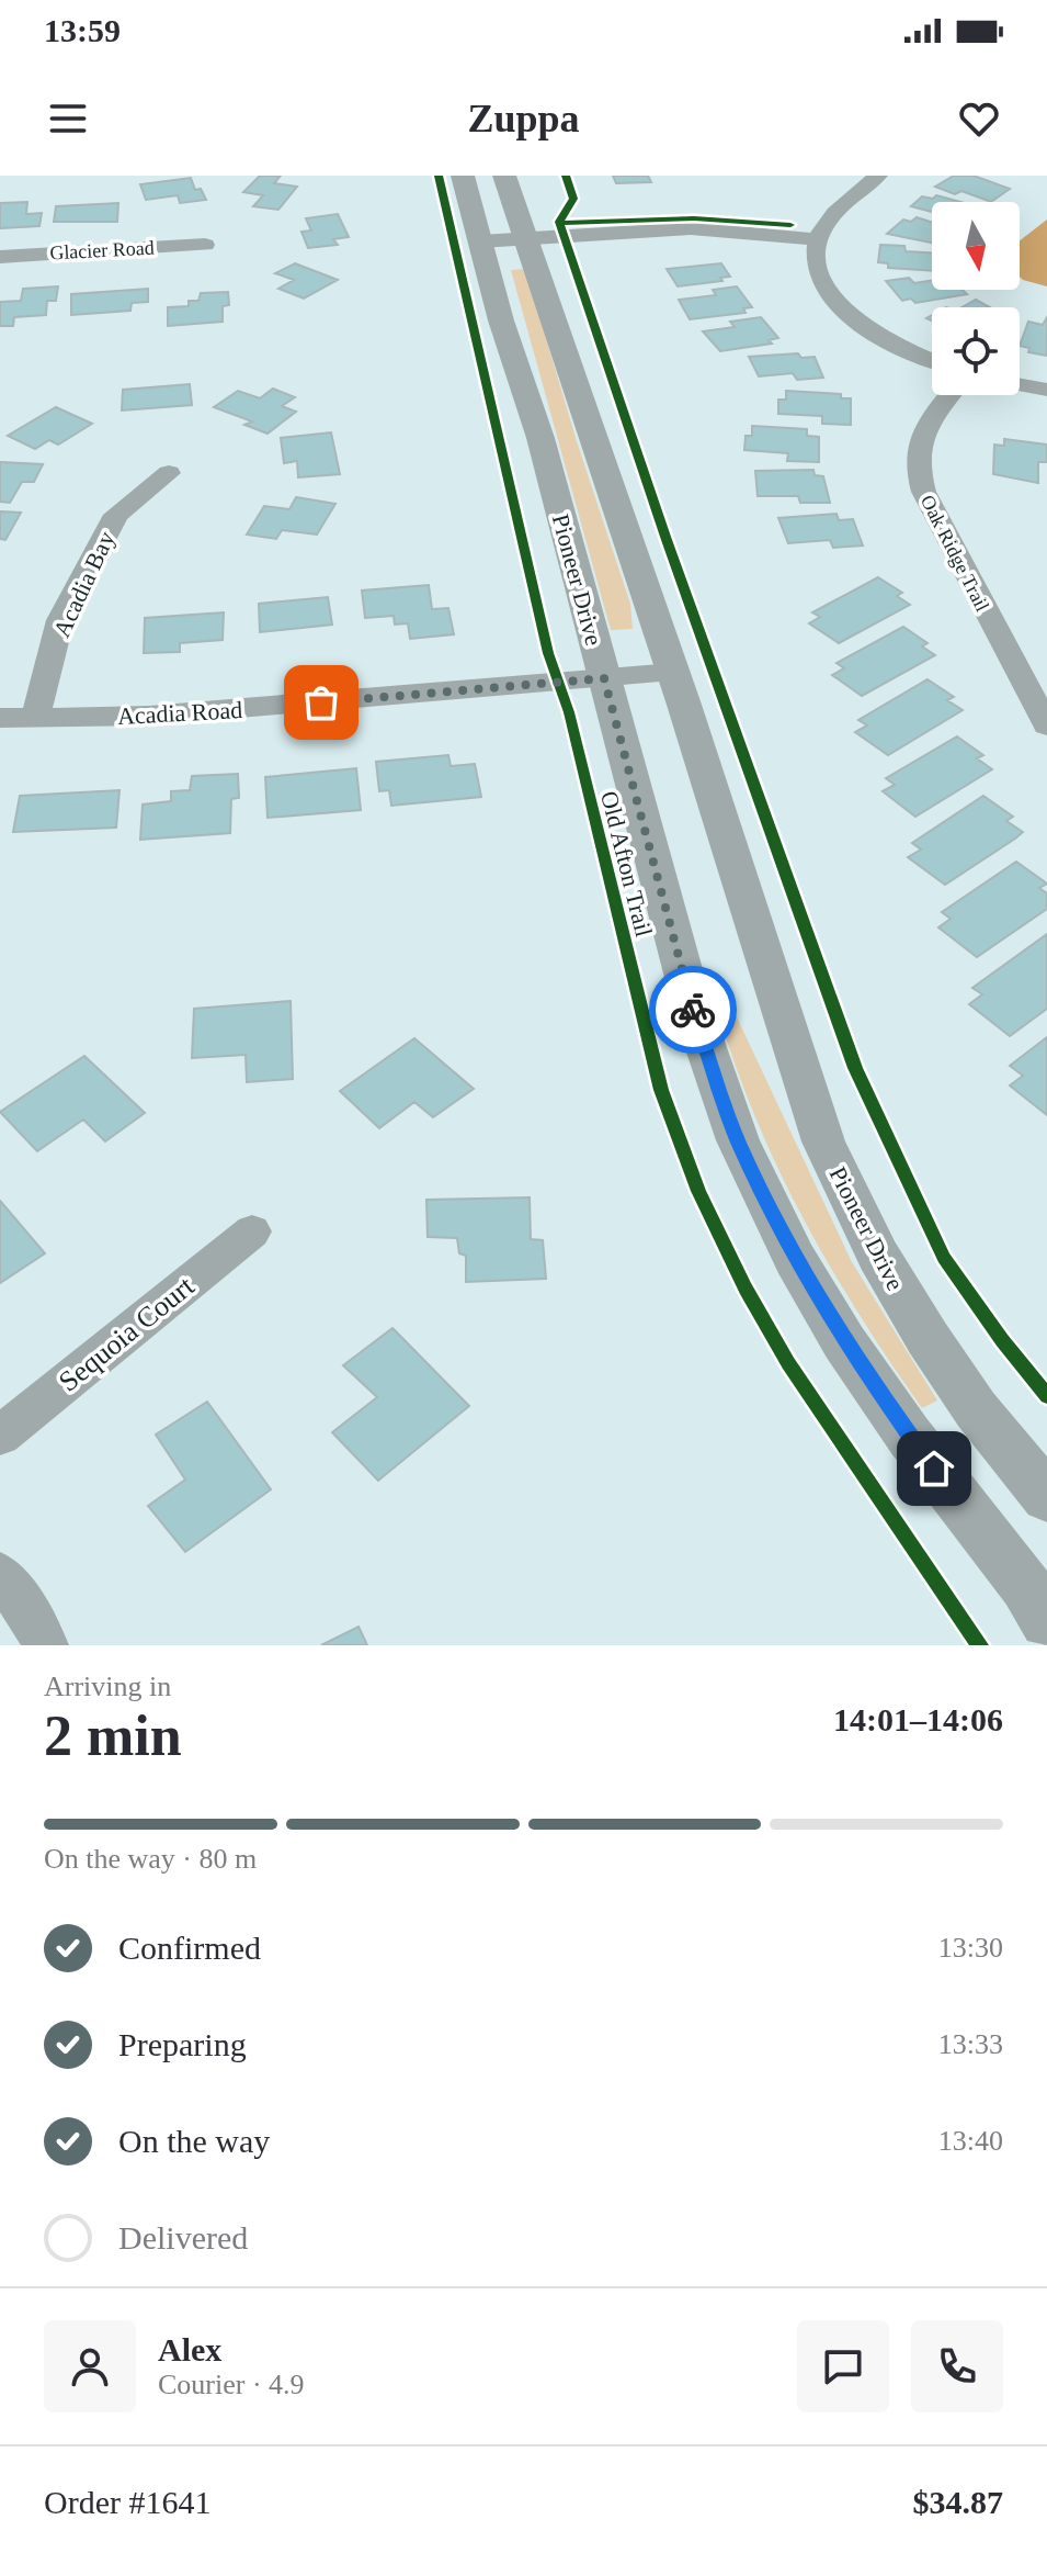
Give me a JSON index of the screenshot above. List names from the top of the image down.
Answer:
{
  "streets": {
    "street": [
      "Glacier Road",
      "Oak Ridge Trail",
      "Pioneer Drive",
      "Acadia Bay",
      "Acadia Road",
      "Sequoia Court"
    ],
    "cycle path": ["Old Afton Trail"]
  },
  "crossings": [
    ["Pioneer Drive", "Acadia Road"],
    ["Acadia Bay", "Acadia Road"]
  ],
  "north": "bottom",
  "page": {
    "status": "13:59",
    "header": "Zuppa",
    "heading": ["2 min", "Arriving in", "14:01–14:06"],
    "panel": [
      "Alex",
      "Courier · 4.9",
      "Order #1641",
      "$34.87"
    ],
    "bar": "On the way · 80 m",
    "list": [
      ["Confirmed", "13:30"],
      ["Preparing", "13:33"],
      ["On the way", "13:40"],
      "Delivered"
    ]
  }
}
